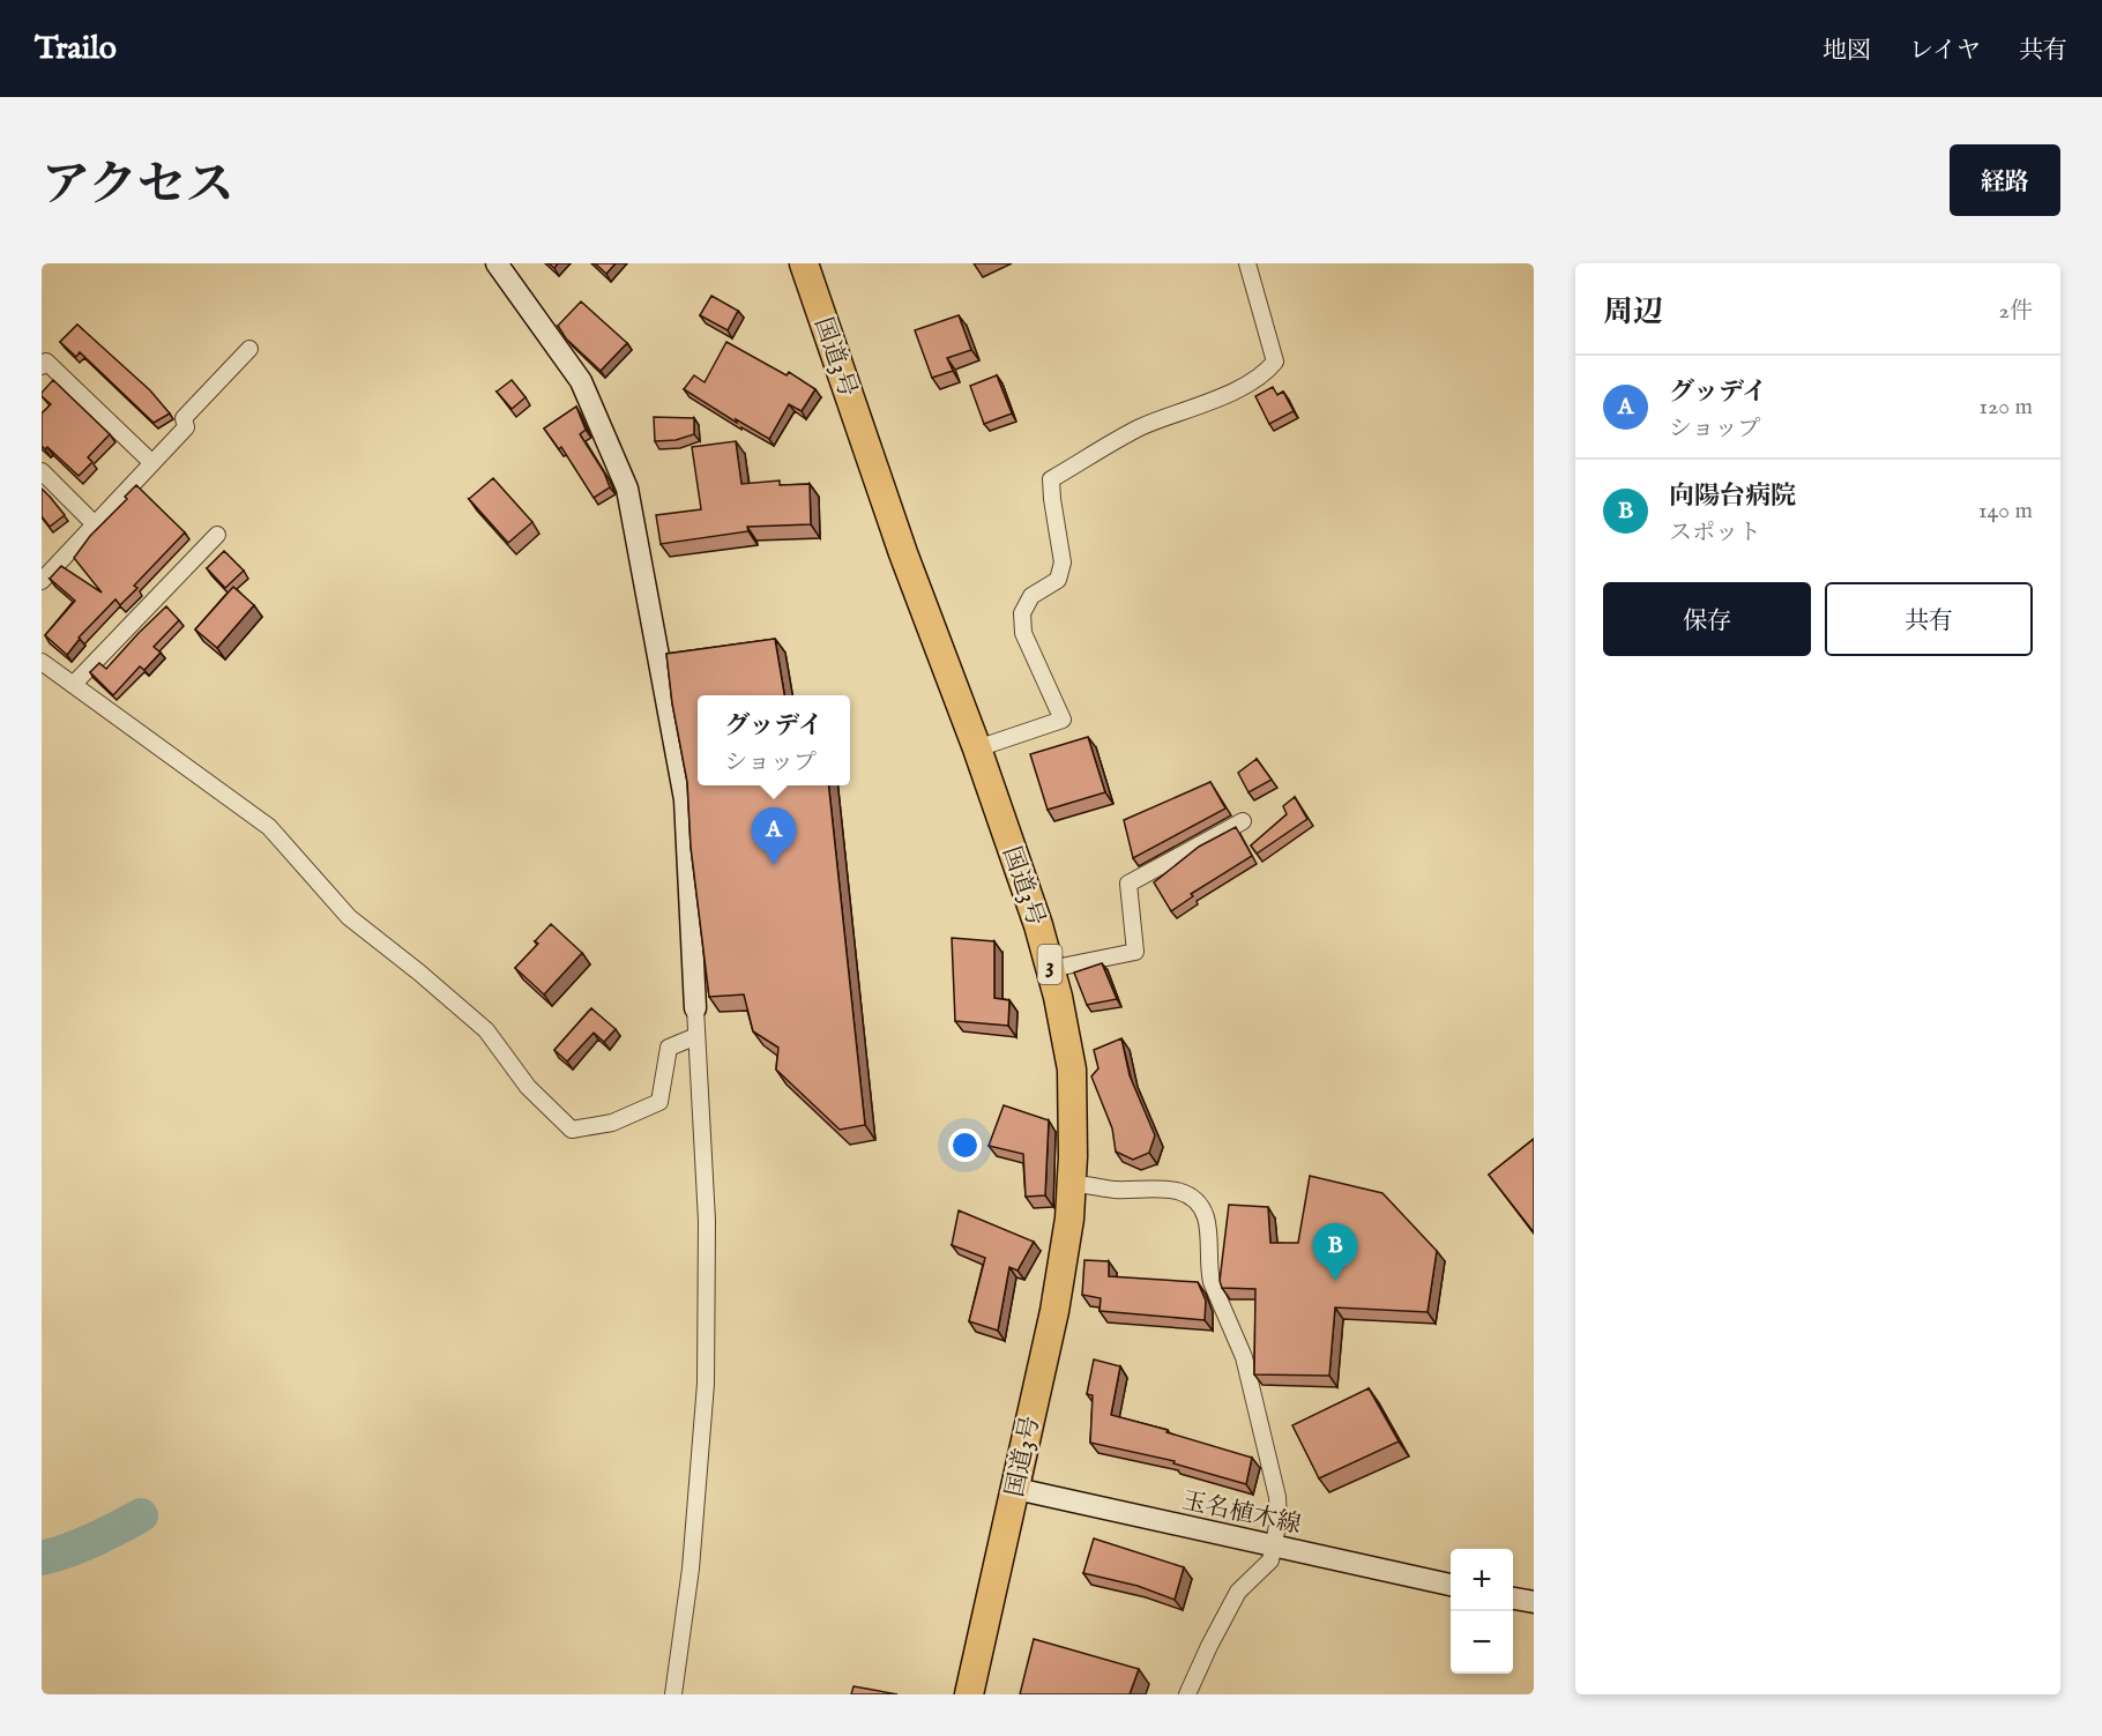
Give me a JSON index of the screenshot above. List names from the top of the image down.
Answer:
{
  "streets": {
    "highway": ["国道3号", "3"],
    "street": ["玉名植木線"]
  },
  "crossings": [
    ["国道3号", "玉名植木線"]
  ],
  "page": {
    "header": "Trailo",
    "nav": ["地図", "レイヤ", "共有"],
    "title": "アクセス",
    "buttons": [
      "経路",
      ["保存", "共有"]
    ],
    "heading": ["周辺", "2件"],
    "list": [
      {
        "mark": "A",
        "name": "グッデイ",
        "note": "ショップ",
        "value": "120 m"
      },
      {
        "mark": "B",
        "name": "向陽台病院",
        "note": "スポット",
        "value": "140 m"
      }
    ],
    "popup": ["グッデイ", "ショップ"],
    "pins": ["A", "B"],
    "map_buttons": ["+", "−"]
  }
}
